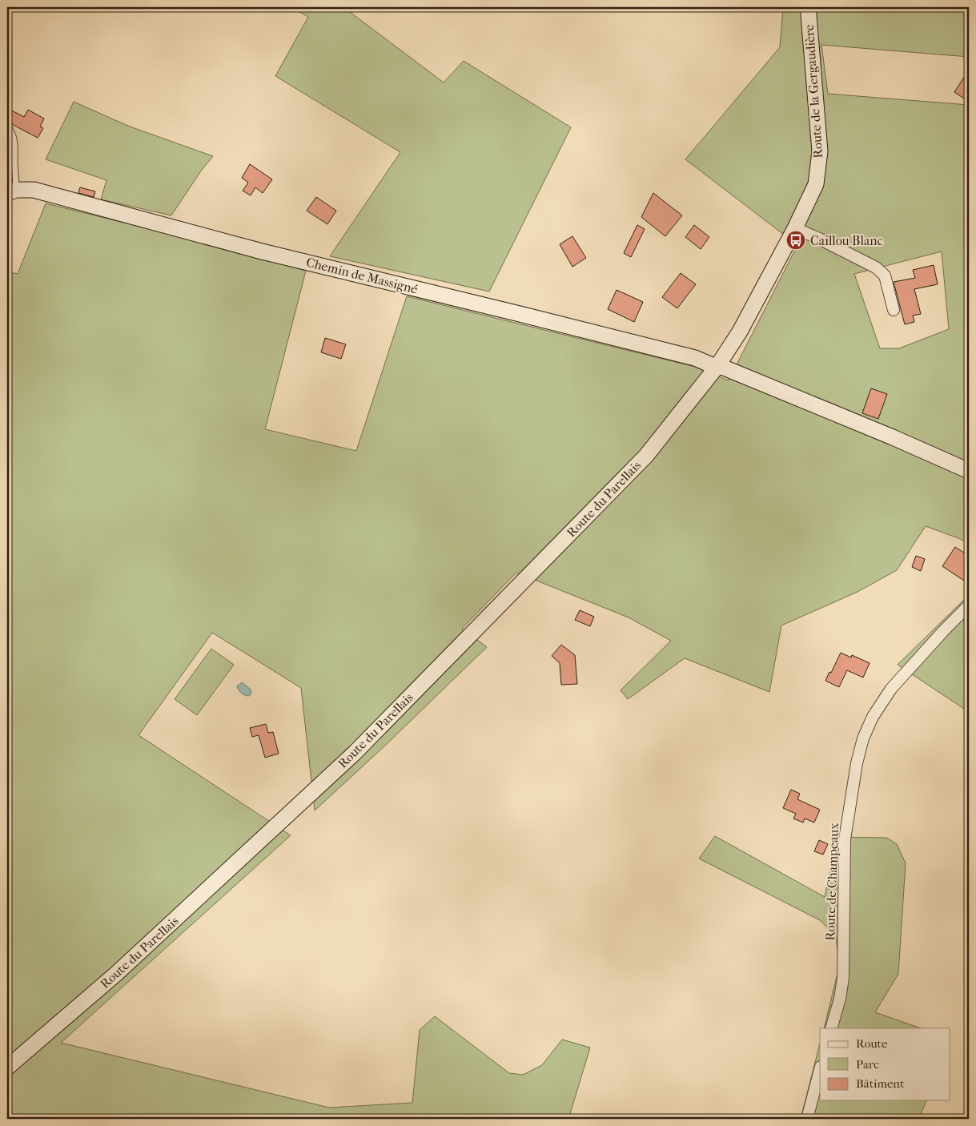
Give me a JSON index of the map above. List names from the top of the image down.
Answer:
{
  "streets": {
    "street": [
      "Route de la Gergaudière",
      "Chemin de Massigné",
      "Route du Parellais",
      "Route de Champeaux"
    ]
  },
  "crossings": [
    ["Route de la Gergaudière", "Chemin de Massigné"],
    ["Route de la Gergaudière", "Route du Parellais"],
    ["Chemin de Massigné", "Route du Parellais"]
  ],
  "places": {
    "bus stop": ["Caillou Blanc"]
  },
  "legend": ["Route", "Parc", "Bâtiment"]
}
